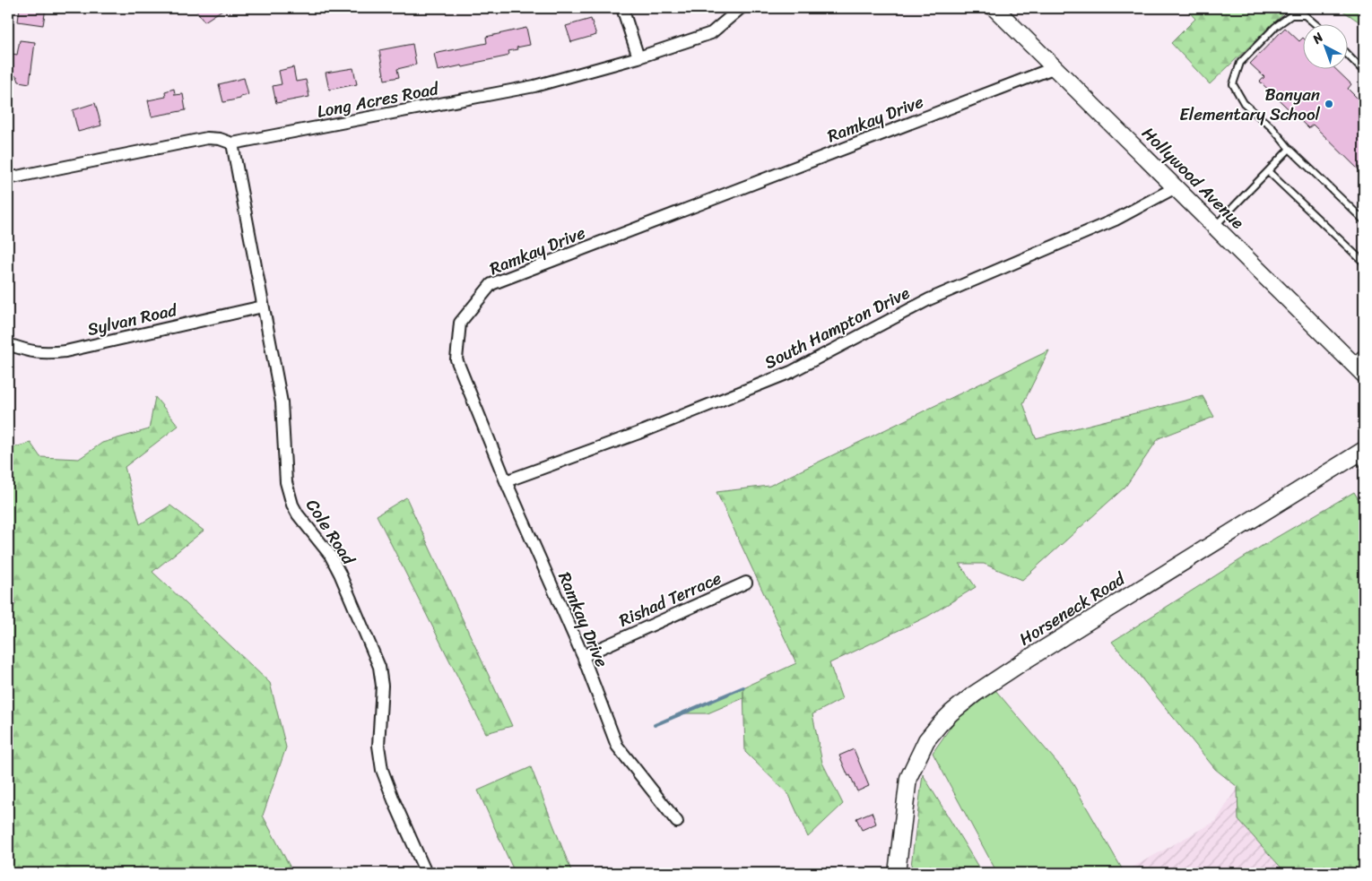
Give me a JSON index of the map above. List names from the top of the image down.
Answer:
{
  "streets": {
    "street": [
      "Long Acres Road",
      "Ramkay Drive",
      "Hollywood Avenue",
      "Sylvan Road",
      "South Hampton Drive",
      "Cole Road",
      "Rishad Terrace",
      "Horseneck Road"
    ]
  },
  "crossings": [
    ["Long Acres Road", "Cole Road"],
    ["Ramkay Drive", "Hollywood Avenue"],
    ["Ramkay Drive", "South Hampton Drive"],
    ["Ramkay Drive", "Rishad Terrace"],
    ["Hollywood Avenue", "South Hampton Drive"],
    ["Sylvan Road", "Cole Road"]
  ],
  "places": ["Banyan Elementary School"],
  "north": "top left"
}
